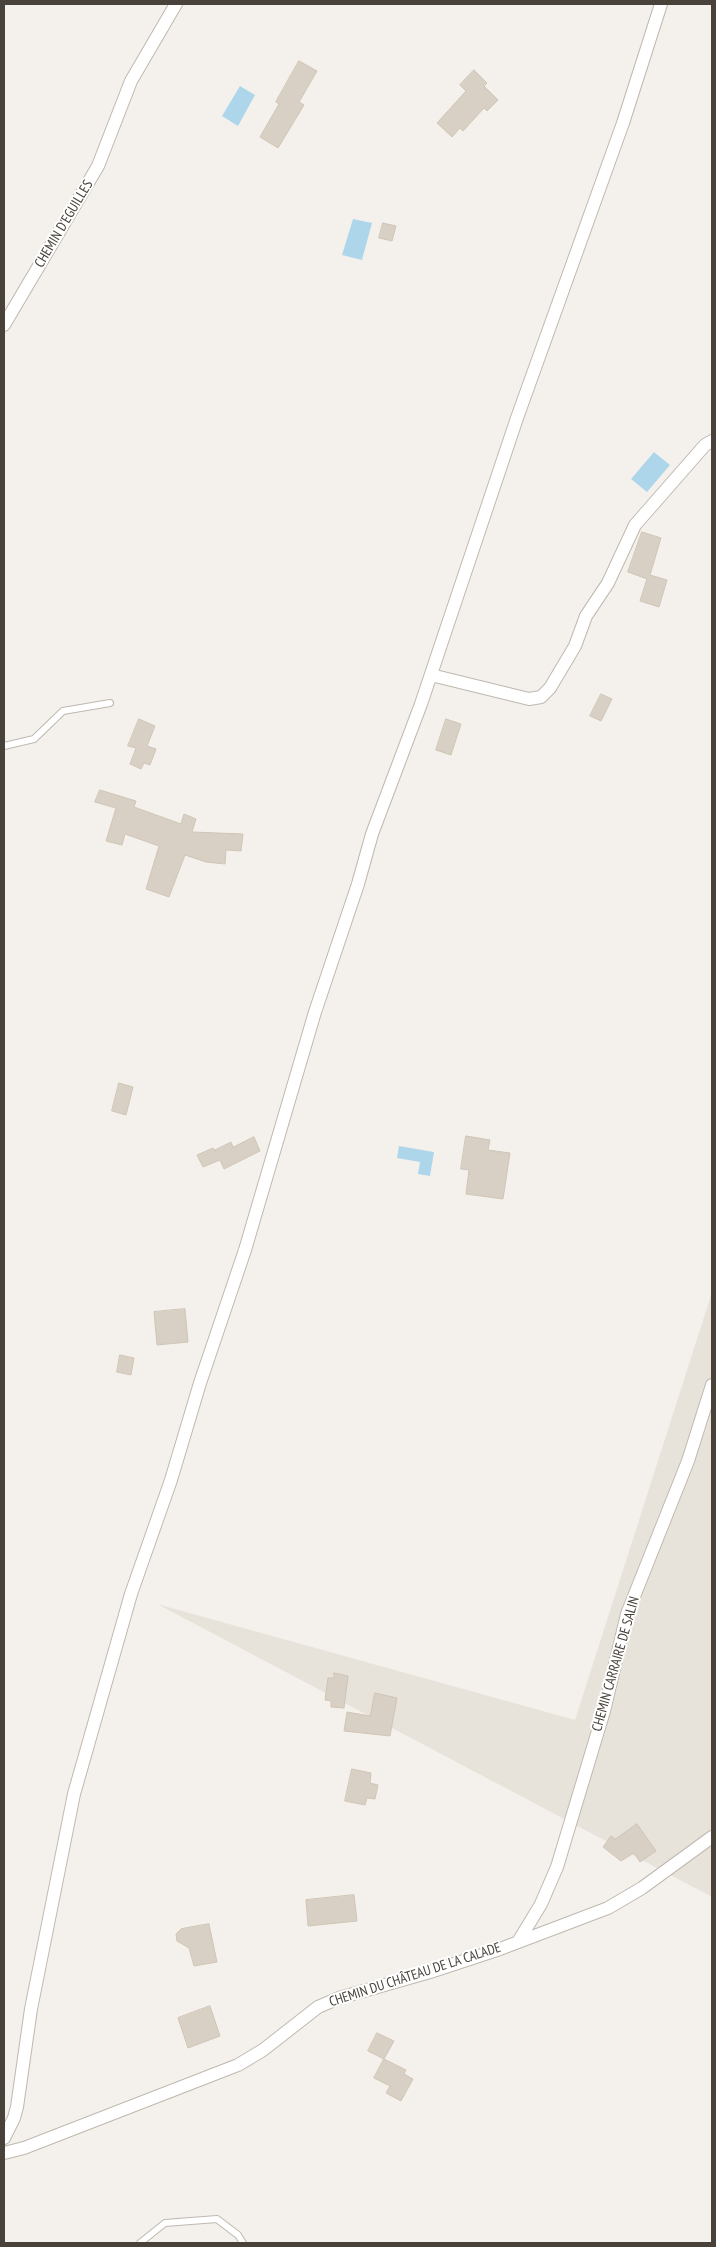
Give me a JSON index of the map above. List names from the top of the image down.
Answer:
{
  "streets": {
    "street": ["CHEMIN D'EGUILLES", "CHEMIN CARRAIRE DE SALIN", "CHEMIN DU CHÂTEAU DE LA CALADE"]
  },
  "crossings": [
    ["CHEMIN CARRAIRE DE SALIN", "CHEMIN DU CHÂTEAU DE LA CALADE"]
  ]
}
